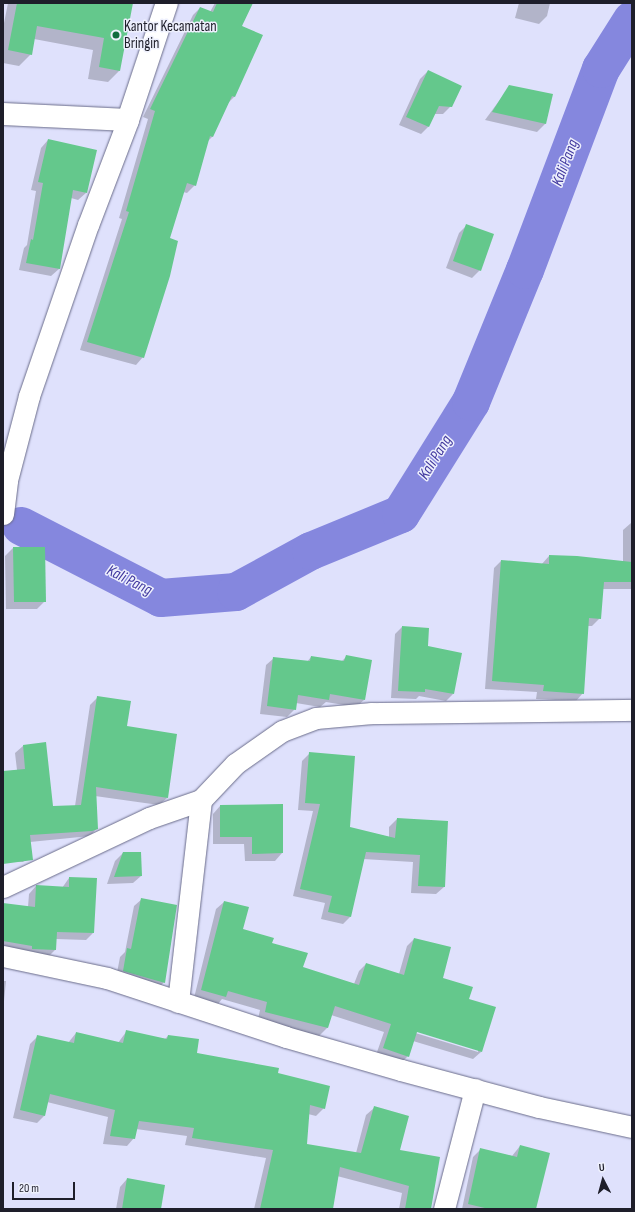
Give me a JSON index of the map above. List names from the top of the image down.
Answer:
{
  "water": ["Kali Pang"],
  "places": ["Kantor Kecamatan Bringin"],
  "scale_bar": "20 m",
  "north": "top"
}
